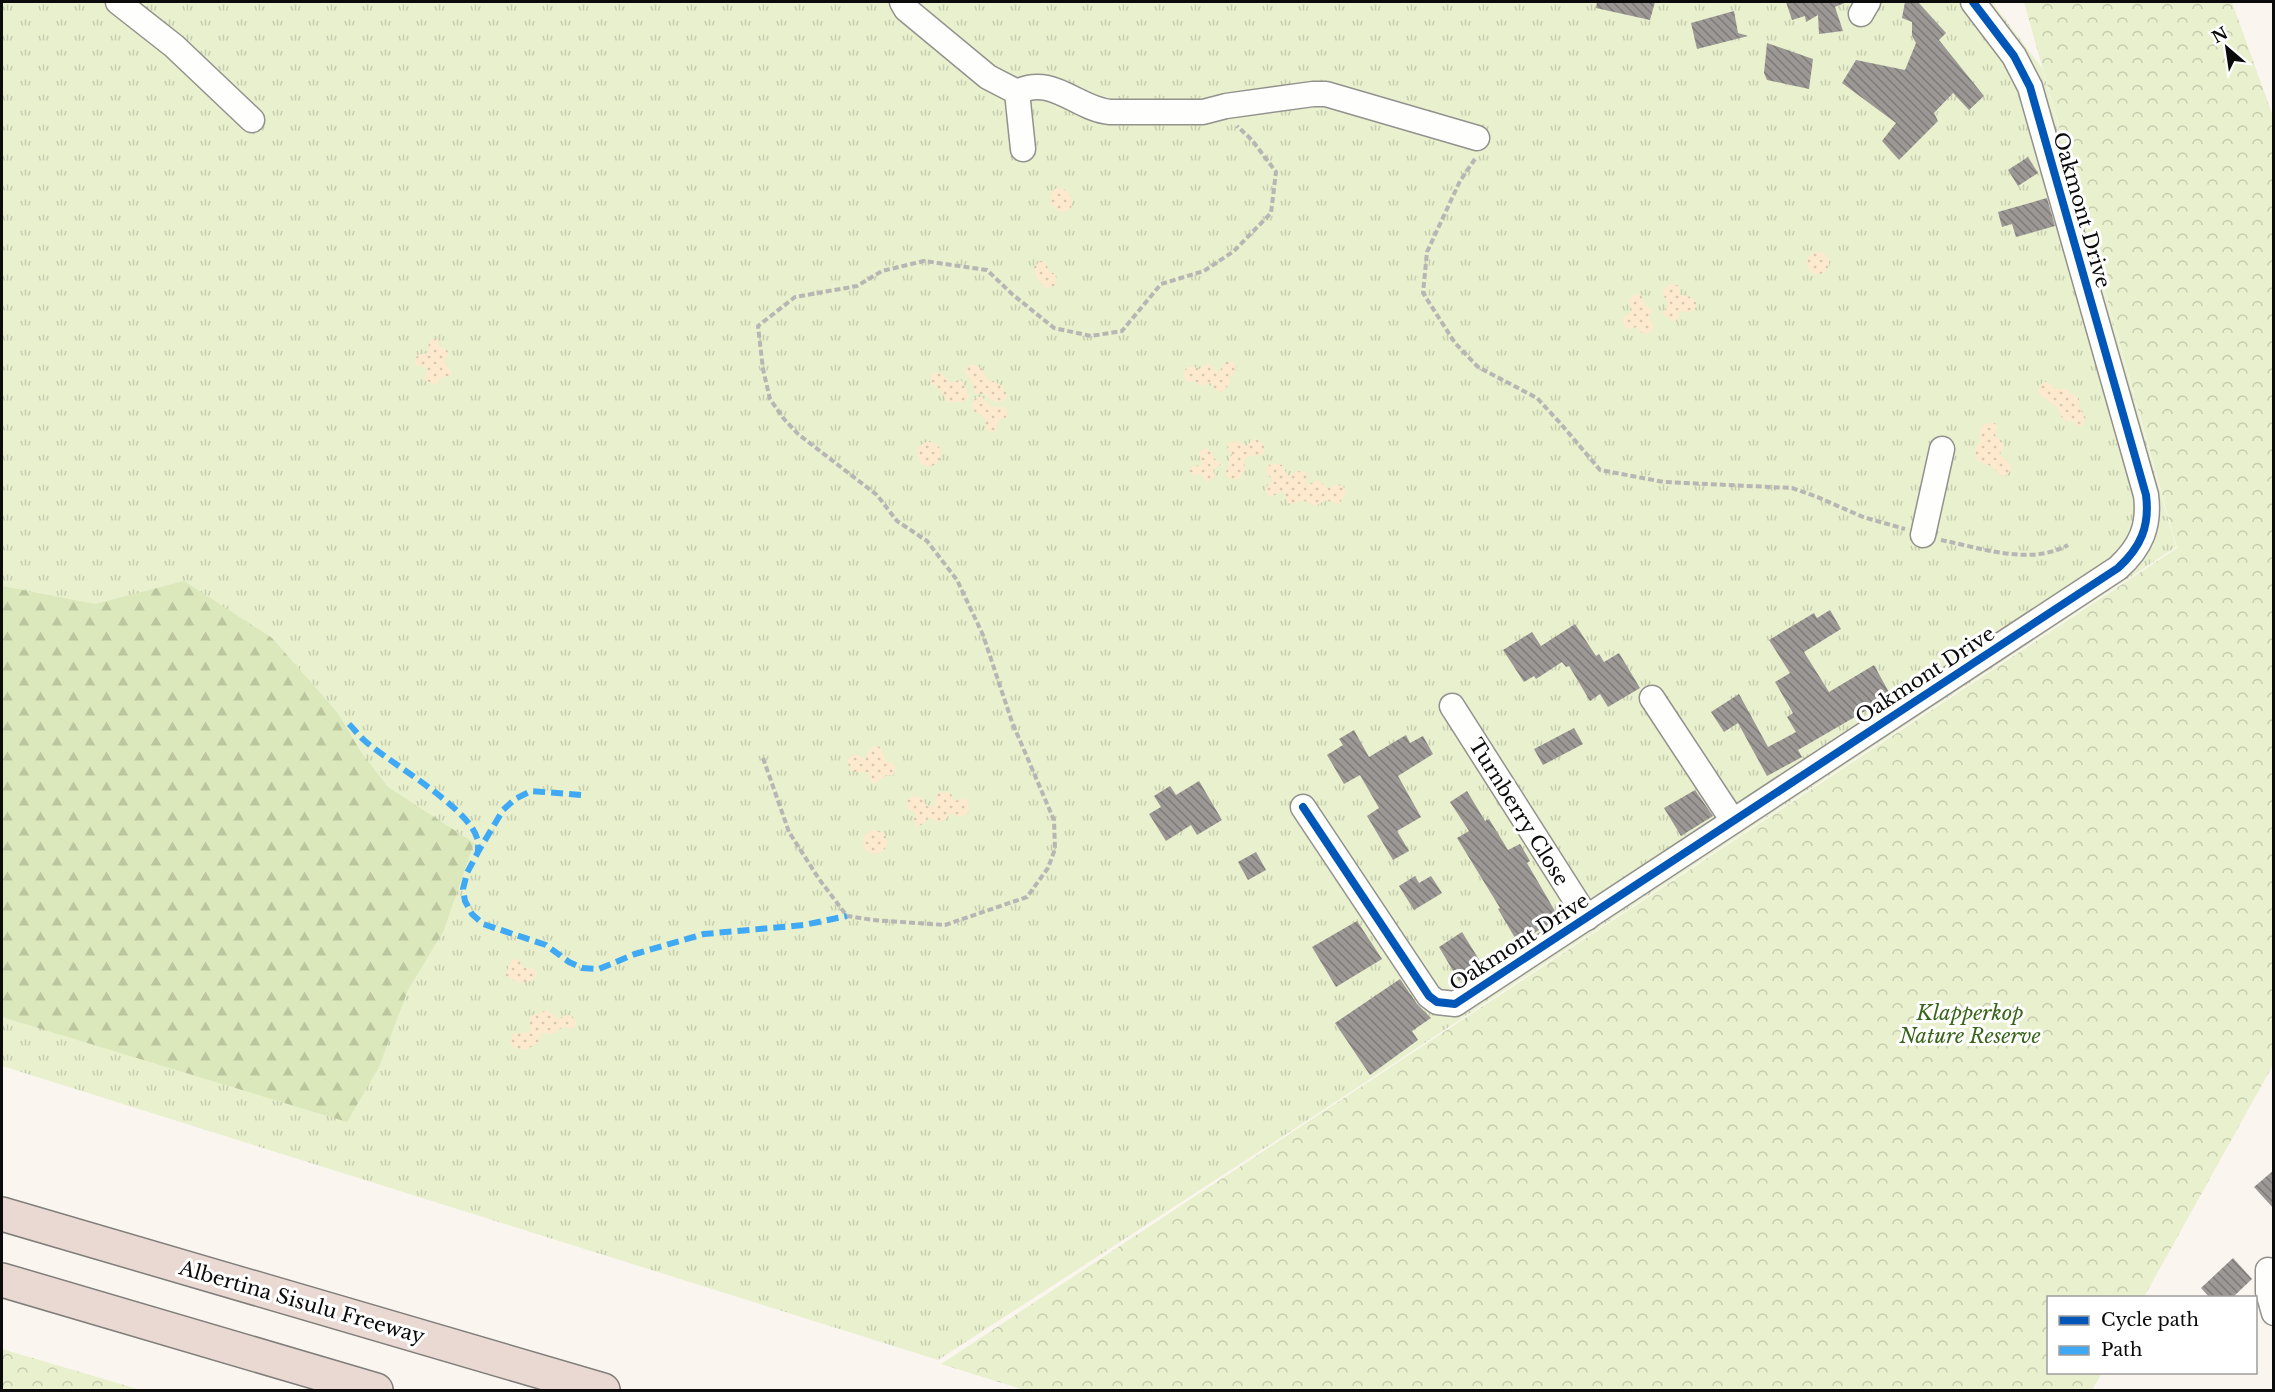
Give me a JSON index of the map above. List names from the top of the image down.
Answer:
{
  "streets": {
    "highway": ["Albertina Sisulu Freeway"],
    "street": ["Oakmont Drive", "Turnberry Close"]
  },
  "crossings": [
    ["Oakmont Drive", "Turnberry Close"]
  ],
  "parks": ["Klapperkop Nature Reserve"],
  "legend": ["Cycle path", "Path"],
  "north": "top left"
}
